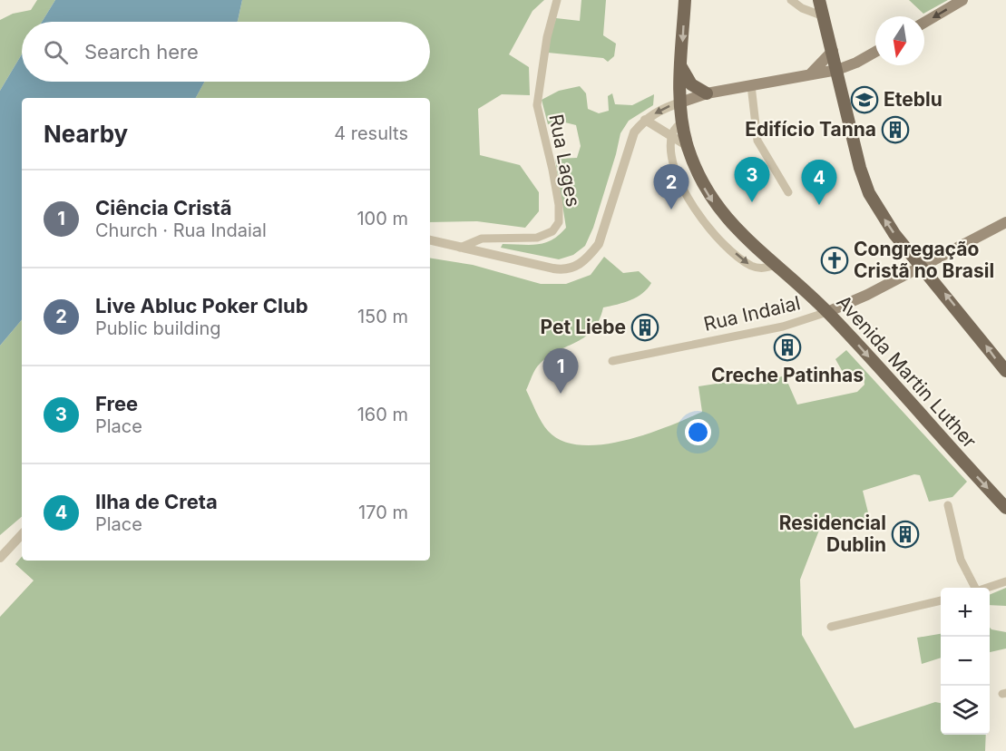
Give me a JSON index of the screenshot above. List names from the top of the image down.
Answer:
{
  "streets": {
    "main road": ["Rua Indaial", "Avenida Martin Luther"],
    "street": ["Rua Lages"]
  },
  "crossings": [
    ["Rua Indaial", "Avenida Martin Luther"]
  ],
  "places": {
    "school or university": ["Eteblu"],
    "building": [
      "Edifício Tanna",
      "Pet Liebe",
      "Creche Patinhas",
      "Residencial Dublin"
    ],
    "church": ["Congregação Cristã no Brasil"]
  },
  "north": "bottom",
  "page": {
    "search": "Search here",
    "heading": ["Nearby", "4 results"],
    "pins": [
      "3",
      "4",
      "2",
      "1"
    ],
    "list": [
      {
        "mark": "1",
        "name": "Ciência Cristã",
        "note": "Church · Rua Indaial",
        "value": "100 m"
      },
      {
        "mark": "2",
        "name": "Live Abluc Poker Club",
        "note": "Public building",
        "value": "150 m"
      },
      {
        "mark": "3",
        "name": "Free",
        "note": "Place",
        "value": "160 m"
      },
      {
        "mark": "4",
        "name": "Ilha de Creta",
        "note": "Place",
        "value": "170 m"
      }
    ],
    "map_buttons": ["+", "−"]
  }
}
